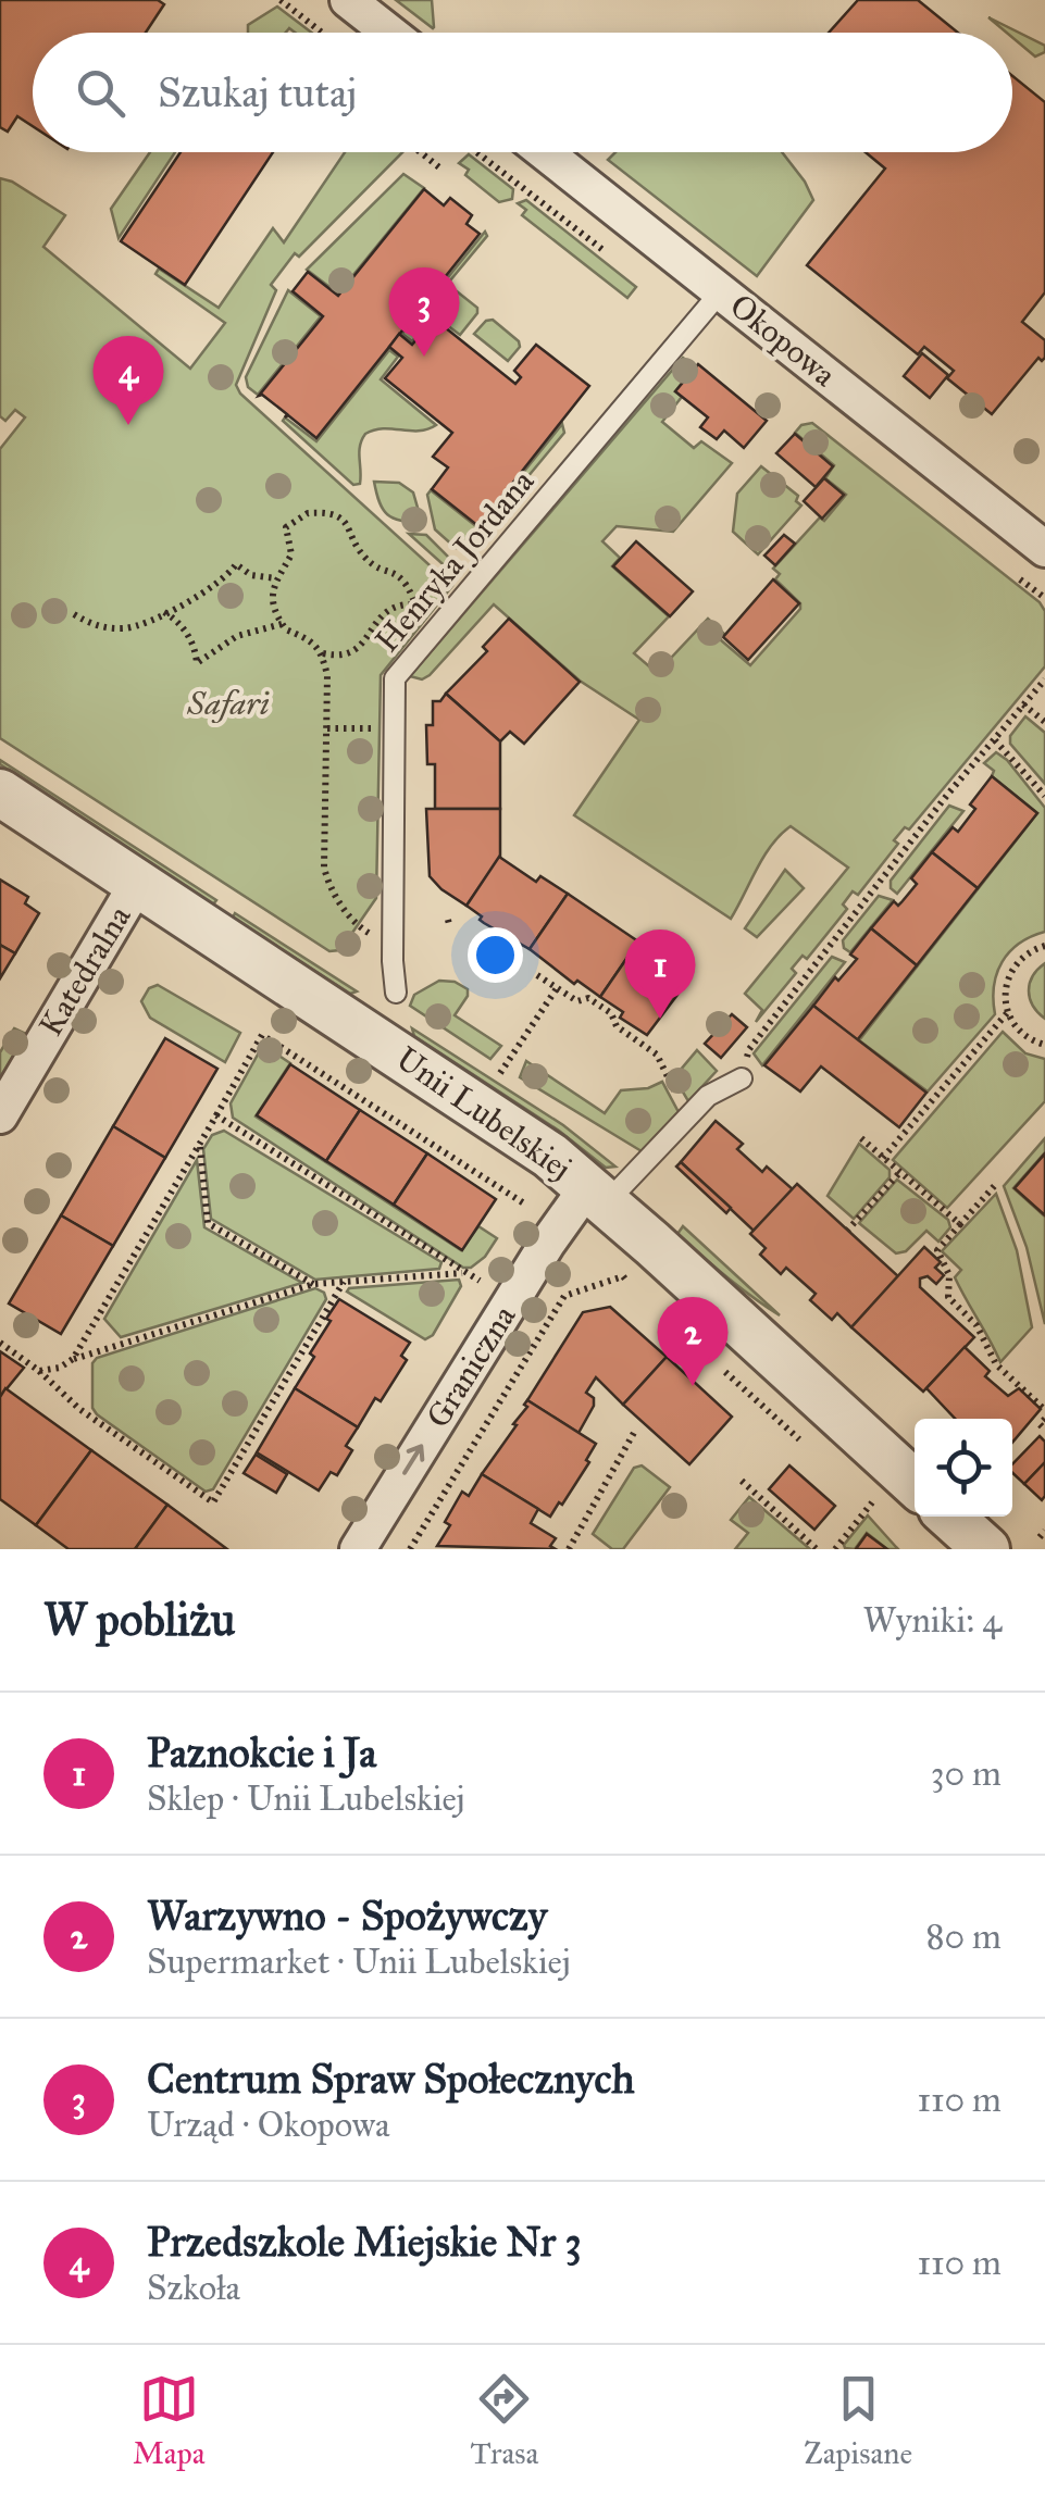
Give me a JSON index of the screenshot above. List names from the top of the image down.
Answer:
{
  "streets": {
    "street": [
      "Okopowa",
      "Katedralna",
      "Unii Lubelskiej",
      "Graniczna"
    ],
    "lane": ["Henryka Jordana"]
  },
  "crossings": [
    ["Okopowa", "Henryka Jordana"],
    ["Katedralna", "Unii Lubelskiej"],
    ["Unii Lubelskiej", "Graniczna"]
  ],
  "one_way": ["Graniczna"],
  "parks": ["Safari"],
  "page": {
    "search": "Szukaj tutaj",
    "pins": [
      "3",
      "4",
      "1",
      "2"
    ],
    "heading": ["W pobliżu", "Wyniki: 4"],
    "list": [
      {
        "mark": "1",
        "name": "Paznokcie i Ja",
        "note": "Sklep · Unii Lubelskiej",
        "value": "30 m"
      },
      {
        "mark": "2",
        "name": "Warzywno - Spożywczy",
        "note": "Supermarket · Unii Lubelskiej",
        "value": "80 m"
      },
      {
        "mark": "3",
        "name": "Centrum Spraw Społecznych",
        "note": "Urząd · Okopowa",
        "value": "110 m"
      },
      {
        "mark": "4",
        "name": "Przedszkole Miejskie Nr 3",
        "note": "Szkoła",
        "value": "110 m"
      }
    ],
    "nav": ["Mapa", "Trasa", "Zapisane"]
  }
}
